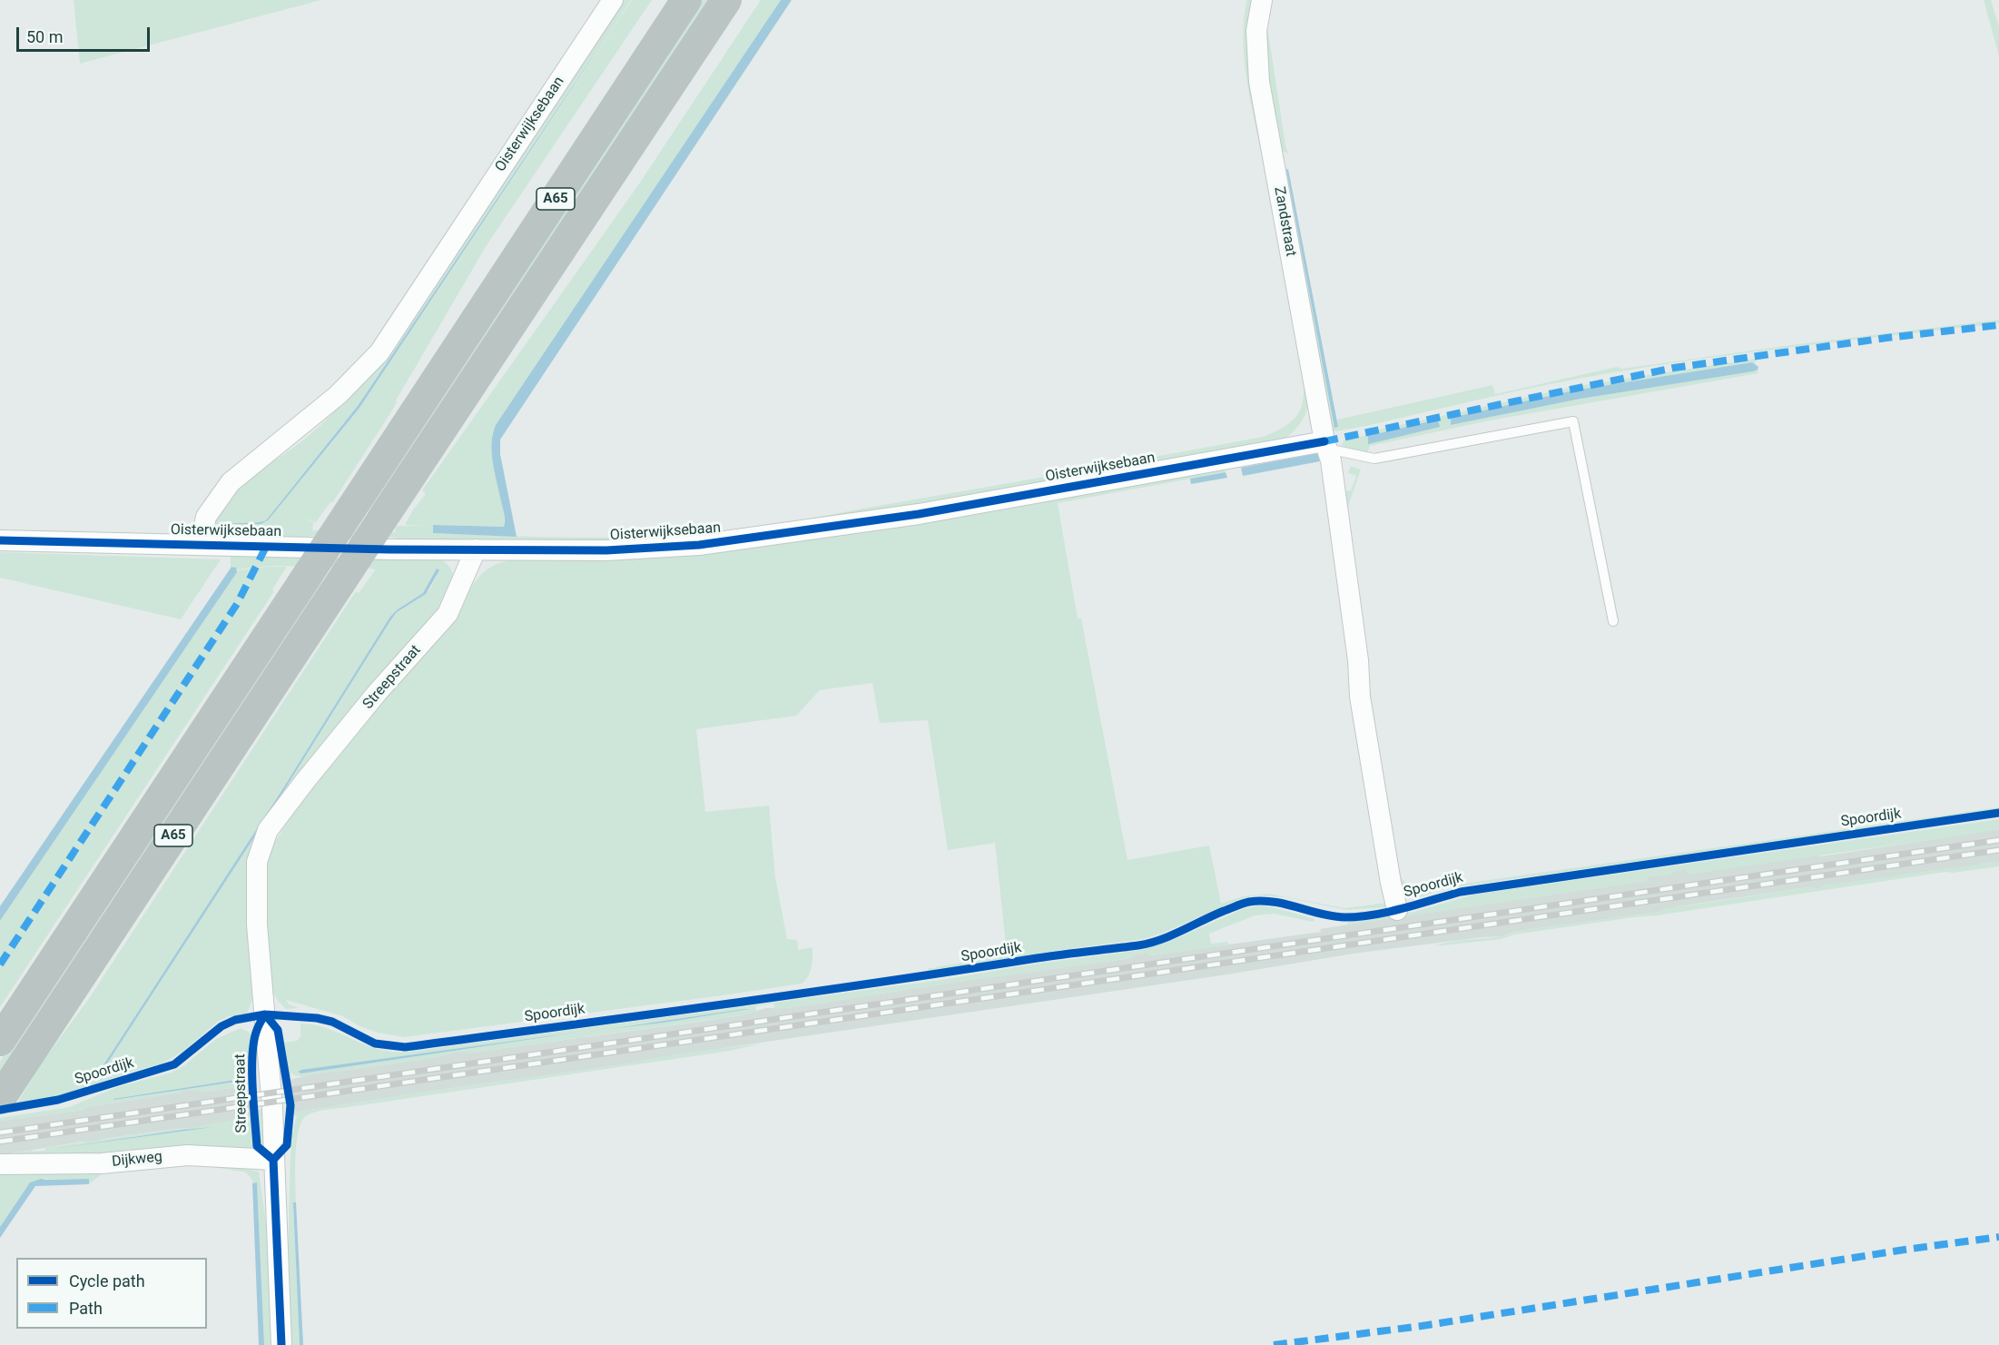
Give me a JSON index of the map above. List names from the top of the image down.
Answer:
{
  "streets": {
    "highway": ["A65"],
    "street": [
      "Oisterwijksebaan",
      "Zandstraat",
      "Streepstraat",
      "Dijkweg"
    ],
    "cycle path": ["Spoordijk"]
  },
  "crossings": [
    ["Oisterwijksebaan", "Zandstraat"],
    ["Oisterwijksebaan", "Streepstraat"],
    ["Streepstraat", "Dijkweg"]
  ],
  "legend": ["Cycle path", "Path"],
  "scale_bar": "50 m"
}
